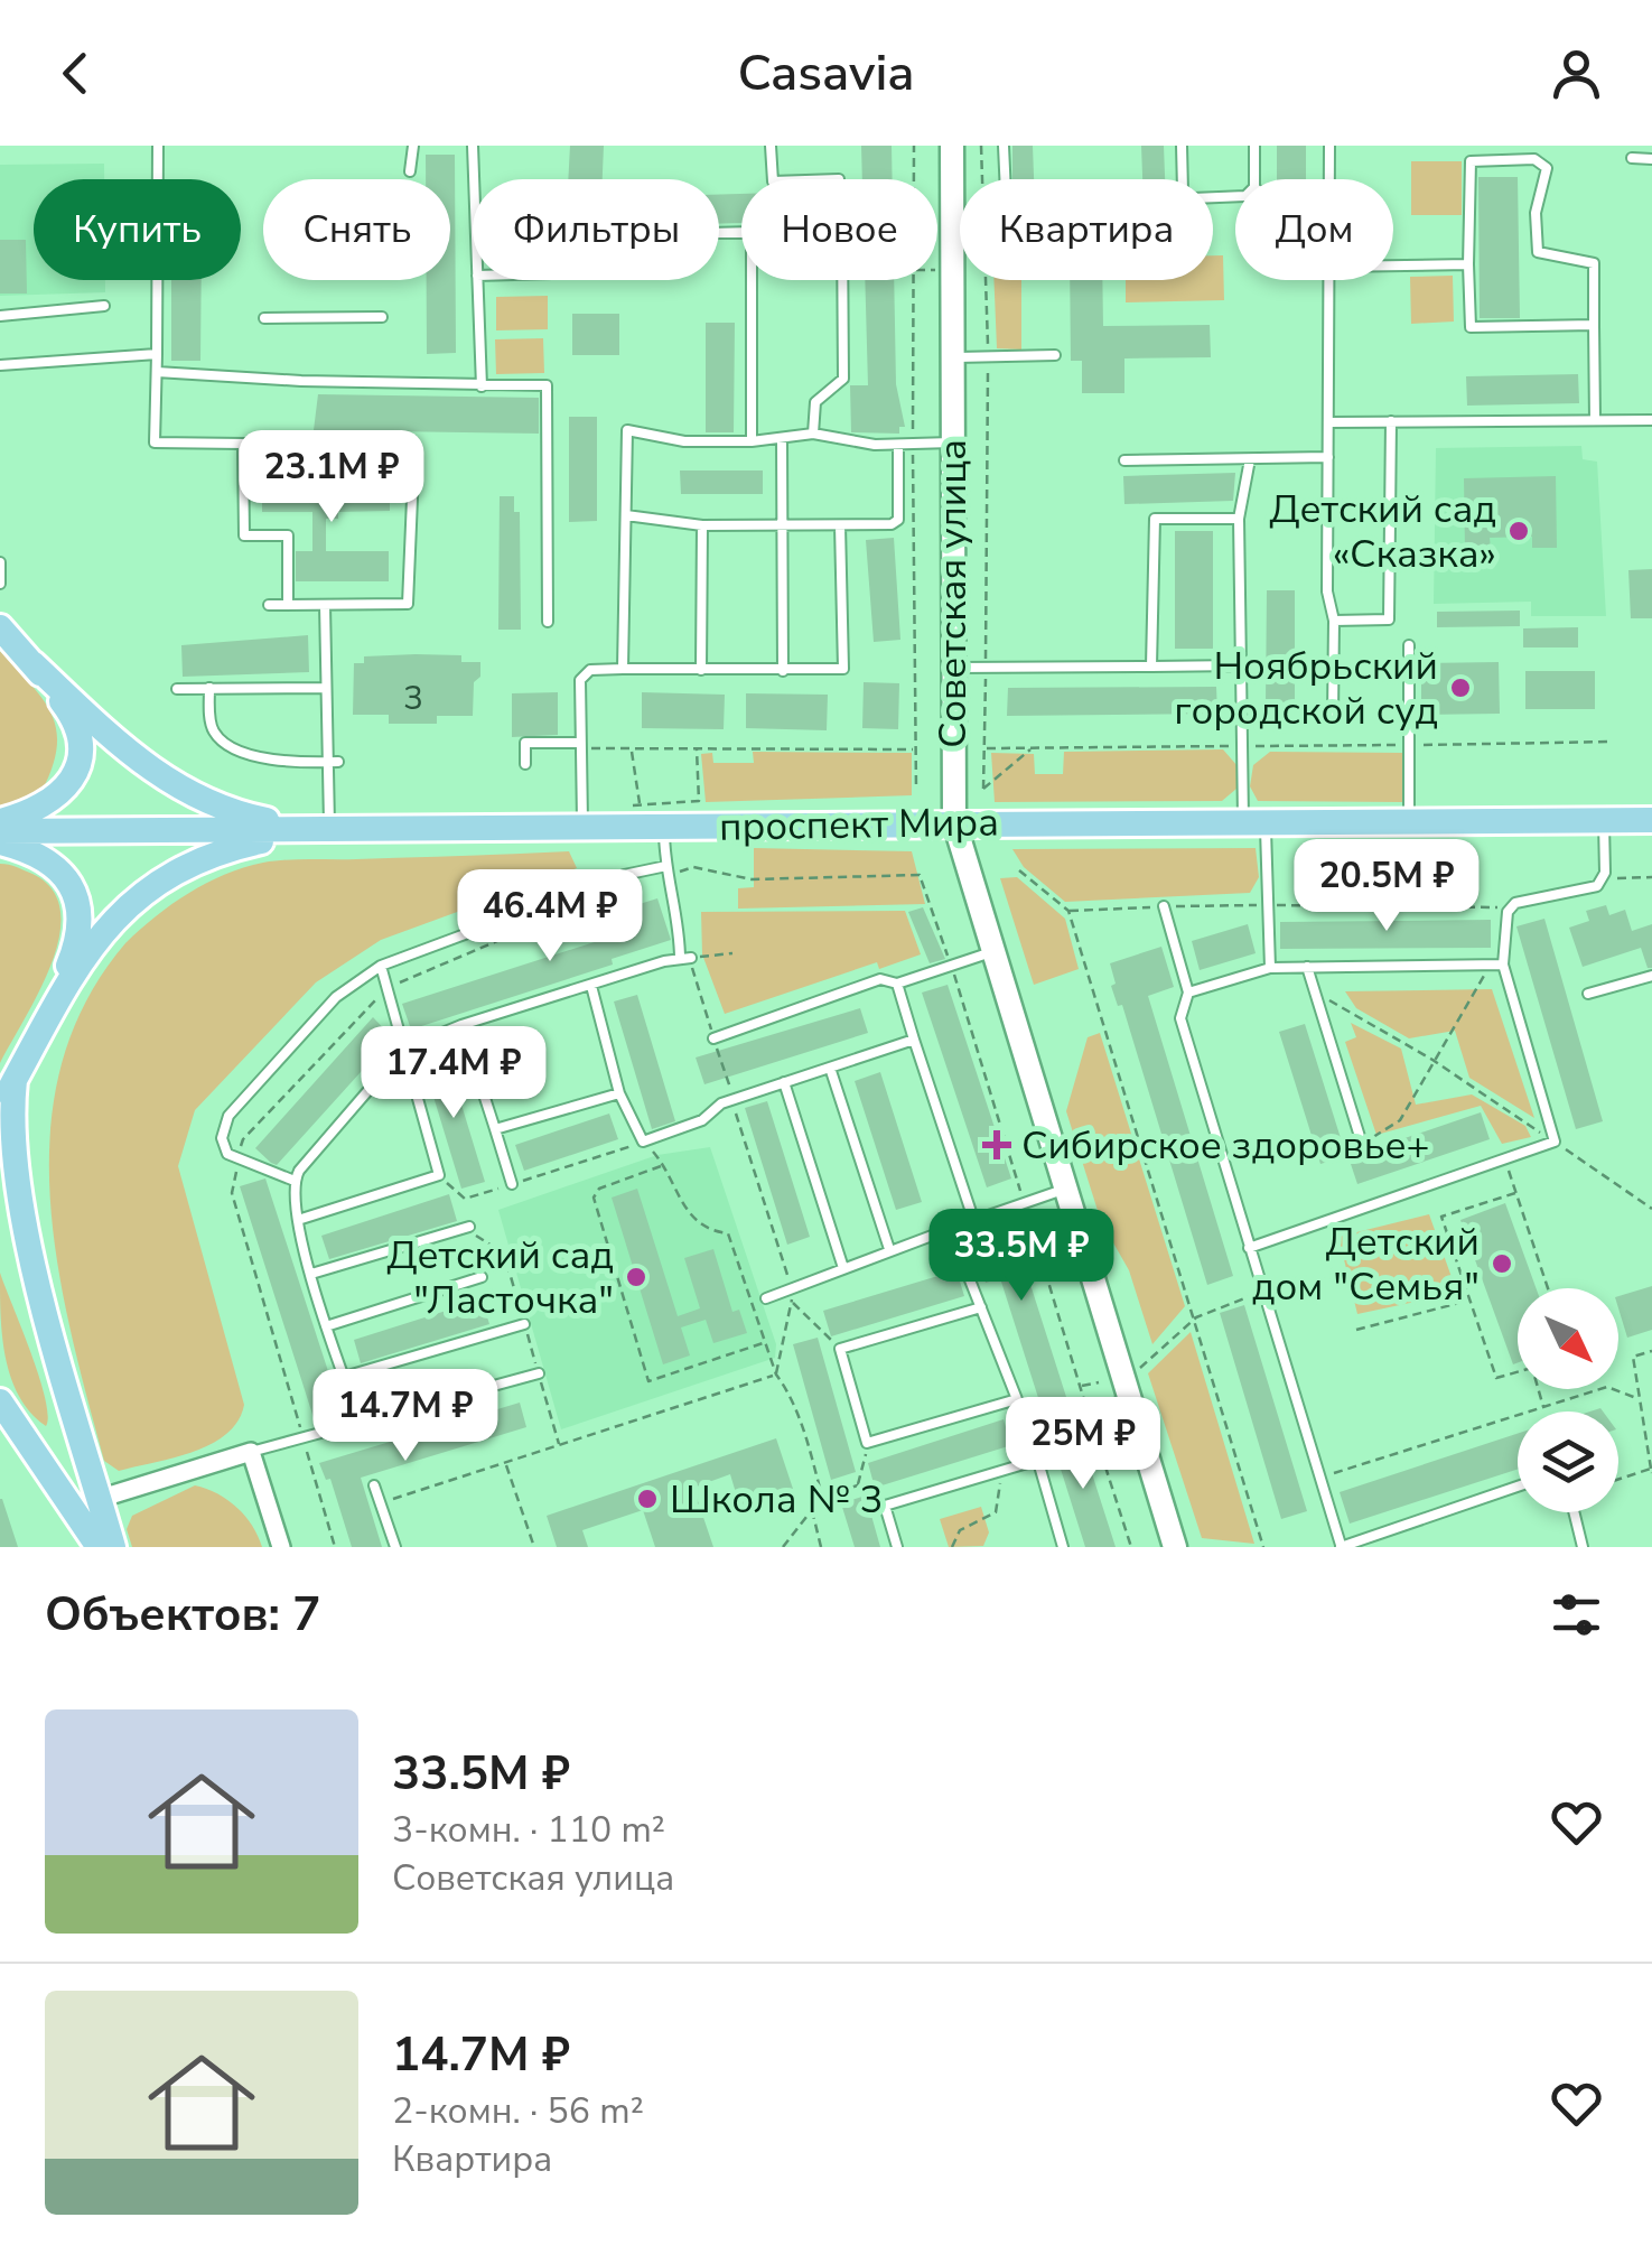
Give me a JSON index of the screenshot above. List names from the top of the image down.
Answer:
{
  "streets": {
    "main road": ["Советская улица", "проспект Мира"]
  },
  "crossings": [
    ["Советская улица", "проспект Мира"]
  ],
  "places": {
    "other": [
      "Детский сад «Сказка»",
      "Ноябрьский городской суд",
      "Детский дом \"Семья\"",
      "Детский сад \"Ласточка\"",
      "Школа № 3"
    ],
    "health": ["Сибирское здоровье+"]
  },
  "house_numbers": ["3"],
  "north": "bottom right",
  "page": {
    "header": "Casavia",
    "chip": [
      "Купить",
      "Снять",
      "Фильтры",
      "Новое",
      "Квартира",
      "Дом"
    ],
    "price": [
      "23.1M ₽",
      "20.5M ₽",
      "46.4M ₽",
      "17.4M ₽",
      "33.5M ₽",
      "14.7M ₽",
      "25M ₽"
    ],
    "heading": "Объектов: 7",
    "list": [
      {
        "name": "33.5M ₽",
        "note": "3-комн. · 110 m² · Советская улица"
      },
      {
        "name": "14.7M ₽",
        "note": "2-комн. · 56 m² · Квартира"
      }
    ]
  }
}
